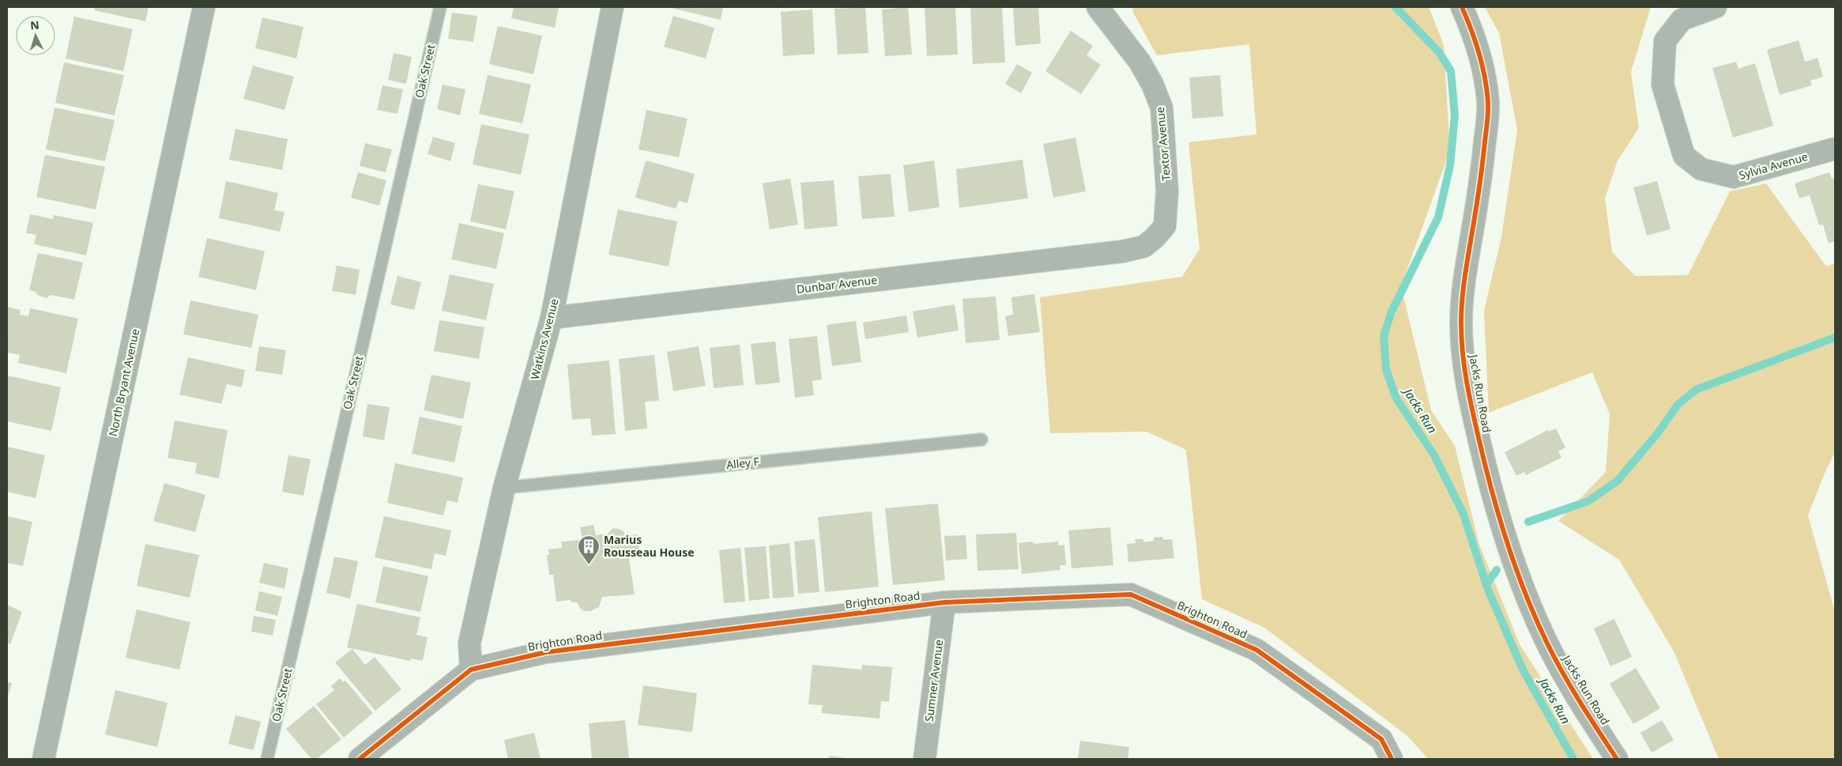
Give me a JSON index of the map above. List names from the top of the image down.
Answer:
{
  "streets": {
    "street": [
      "Textor Avenue",
      "Sylvia Avenue",
      "Dunbar Avenue",
      "Watkins Avenue",
      "North Bryant Avenue",
      "Jacks Run Road",
      "Brighton Road",
      "Sumner Avenue"
    ],
    "lane": ["Oak Street", "Alley F"]
  },
  "crossings": [
    ["Textor Avenue", "Dunbar Avenue"],
    ["Dunbar Avenue", "Watkins Avenue"],
    ["Watkins Avenue", "Alley F"],
    ["Watkins Avenue", "Brighton Road"],
    ["Brighton Road", "Sumner Avenue"]
  ],
  "water": ["Jacks Run"],
  "places": {
    "building": ["Marius Rousseau House"]
  },
  "north": "top"
}
